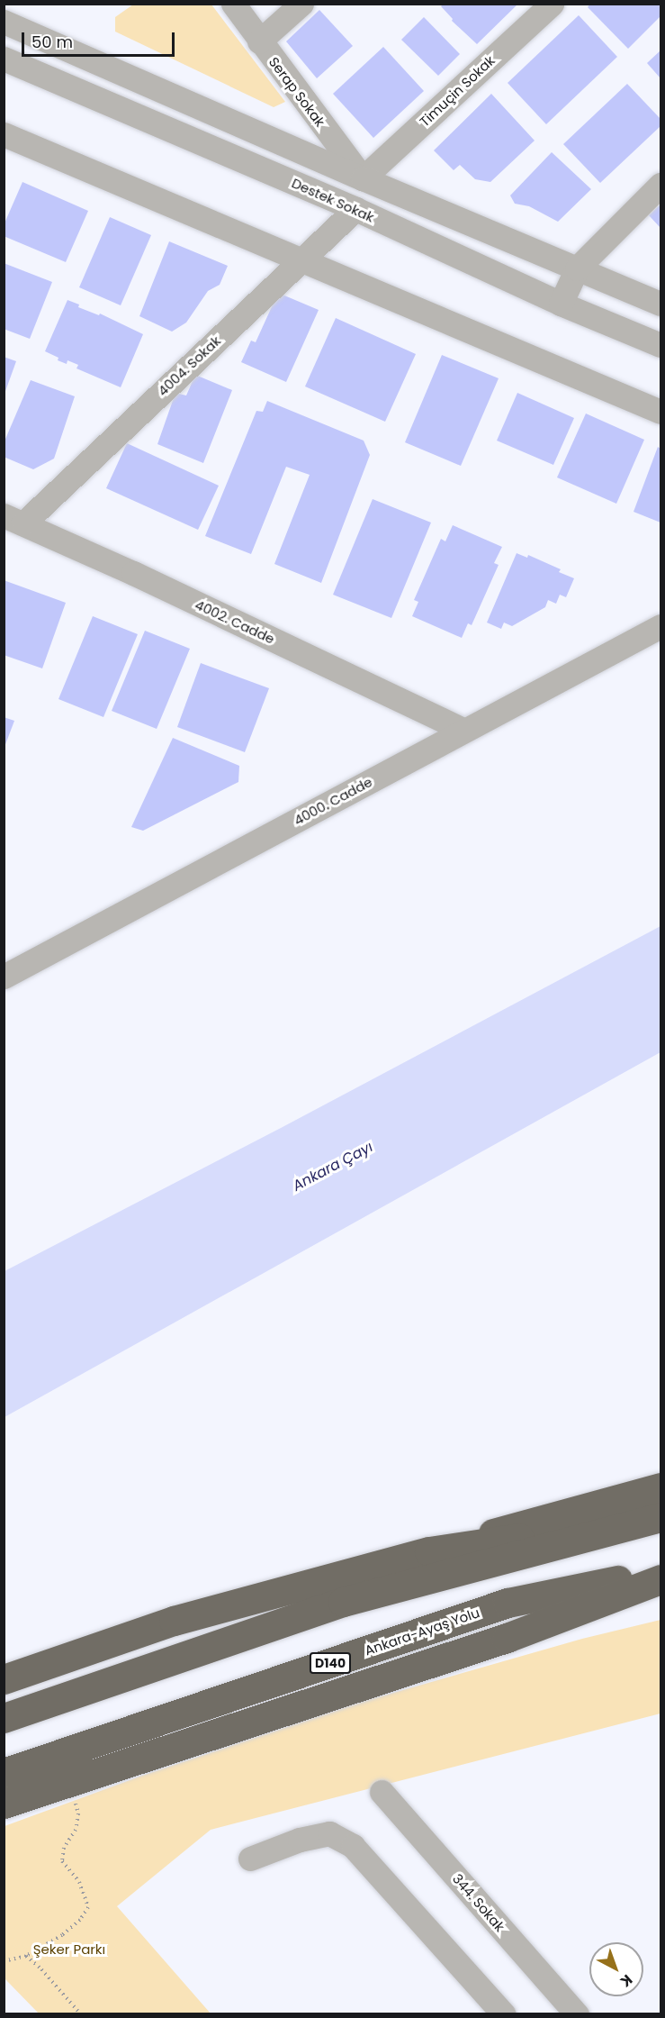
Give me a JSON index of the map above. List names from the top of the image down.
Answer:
{
  "streets": {
    "highway": ["Ankara-Ayaş Yolu", "D140"],
    "street": [
      "Timuçin Sokak",
      "Serap Sokak",
      "Destek Sokak",
      "4004. Sokak",
      "4002. Cadde",
      "4000. Cadde",
      "344. Sokak"
    ]
  },
  "crossings": [
    ["Timuçin Sokak", "Serap Sokak"],
    ["Destek Sokak", "4004. Sokak"],
    ["4004. Sokak", "4002. Cadde"],
    ["4002. Cadde", "4000. Cadde"]
  ],
  "water": ["Ankara Çayı"],
  "parks": ["Şeker Parkı"],
  "scale_bar": "50 m",
  "north": "bottom right"
}
